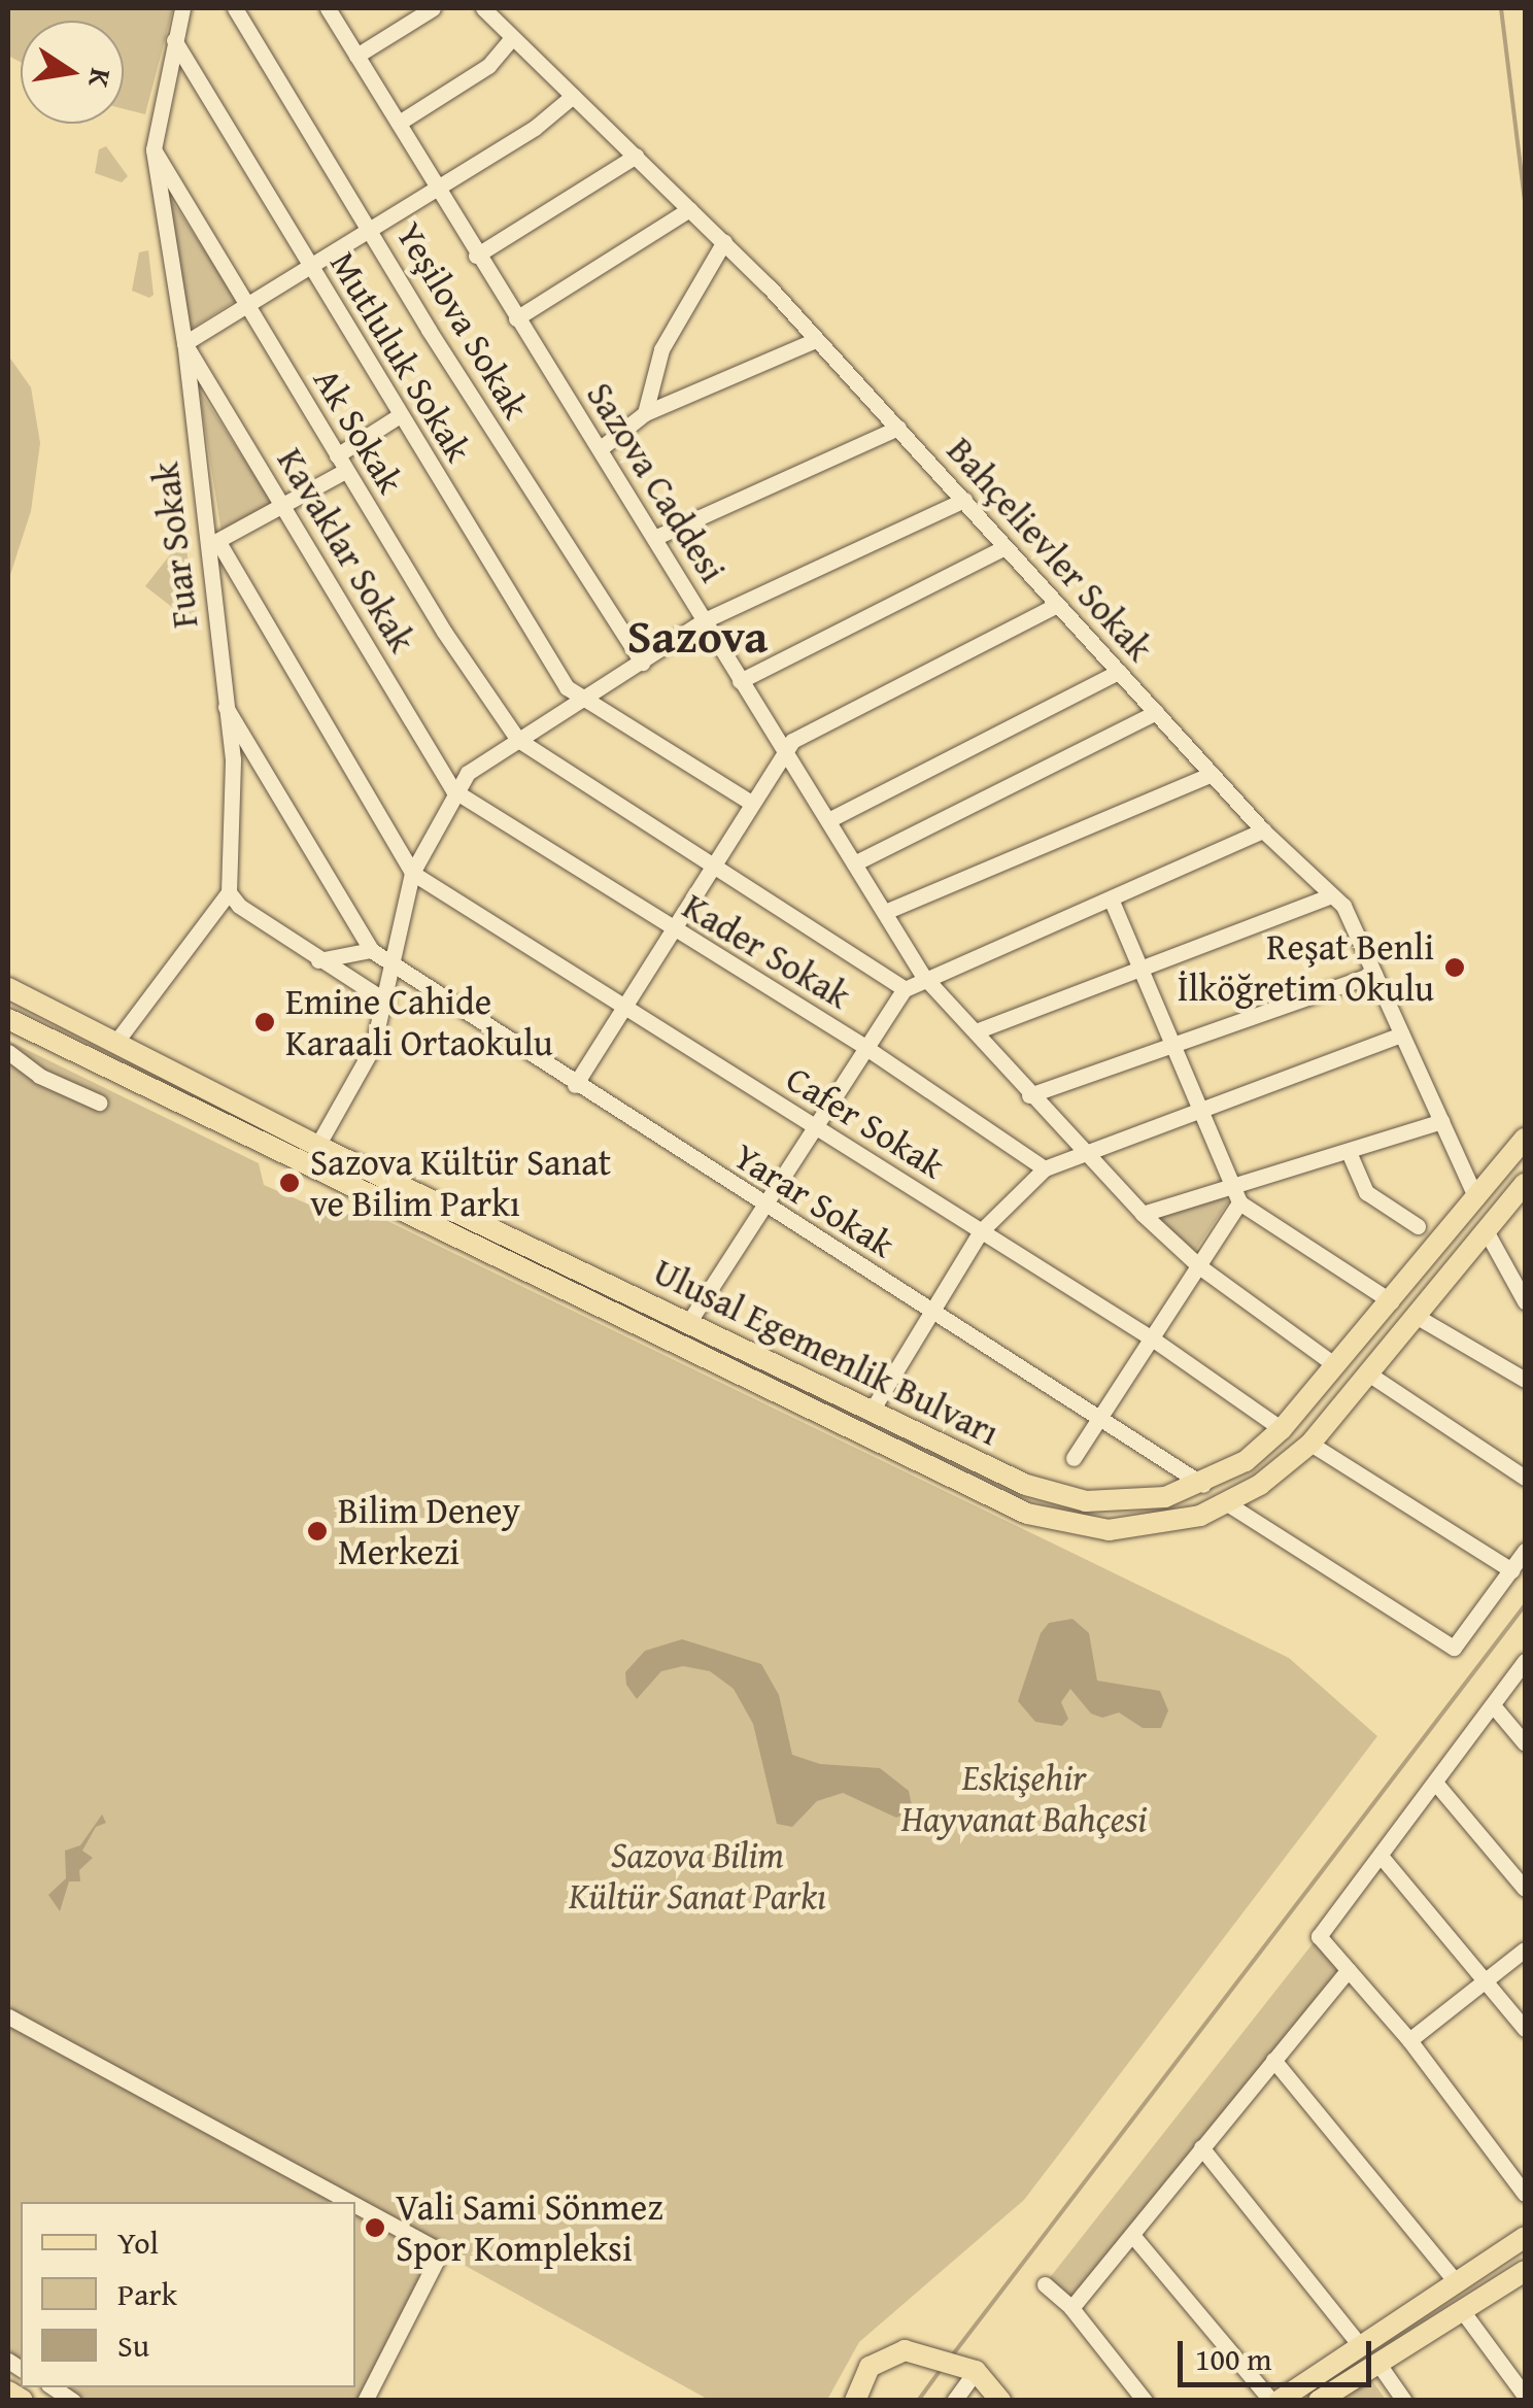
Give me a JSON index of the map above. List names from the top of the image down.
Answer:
{
  "streets": {
    "main road": ["Ulusal Egemenlik Bulvarı"],
    "street": [
      "Yeşilova Sokak",
      "Mutluluk Sokak",
      "Ak Sokak",
      "Sazova Caddesi",
      "Fuar Sokak",
      "Bahçelievler Sokak",
      "Kavaklar Sokak",
      "Kader Sokak",
      "Cafer Sokak",
      "Yarar Sokak"
    ]
  },
  "crossings": [
    ["Mutluluk Sokak", "Fuar Sokak"],
    ["Ak Sokak", "Fuar Sokak"],
    ["Sazova Caddesi", "Ulusal Egemenlik Bulvarı"],
    ["Fuar Sokak", "Kavaklar Sokak"],
    ["Bahçelievler Sokak", "Ulusal Egemenlik Bulvarı"],
    ["Kavaklar Sokak", "Kader Sokak"],
    ["Cafer Sokak", "Ulusal Egemenlik Bulvarı"],
    ["Yarar Sokak", "Ulusal Egemenlik Bulvarı"]
  ],
  "districts": ["Sazova"],
  "parks": ["Eskişehir Hayvanat Bahçesi", "Sazova Bilim Kültür Sanat Parkı"],
  "places": [
    "Reşat Benli İlköğretim Okulu",
    "Emine Cahide Karaali Ortaokulu",
    "Sazova Kültür Sanat ve Bilim Parkı",
    "Bilim Deney Merkezi",
    "Vali Sami Sönmez Spor Kompleksi"
  ],
  "legend": ["Yol", "Park", "Su"],
  "scale_bar": "100 m",
  "north": "right"
}
